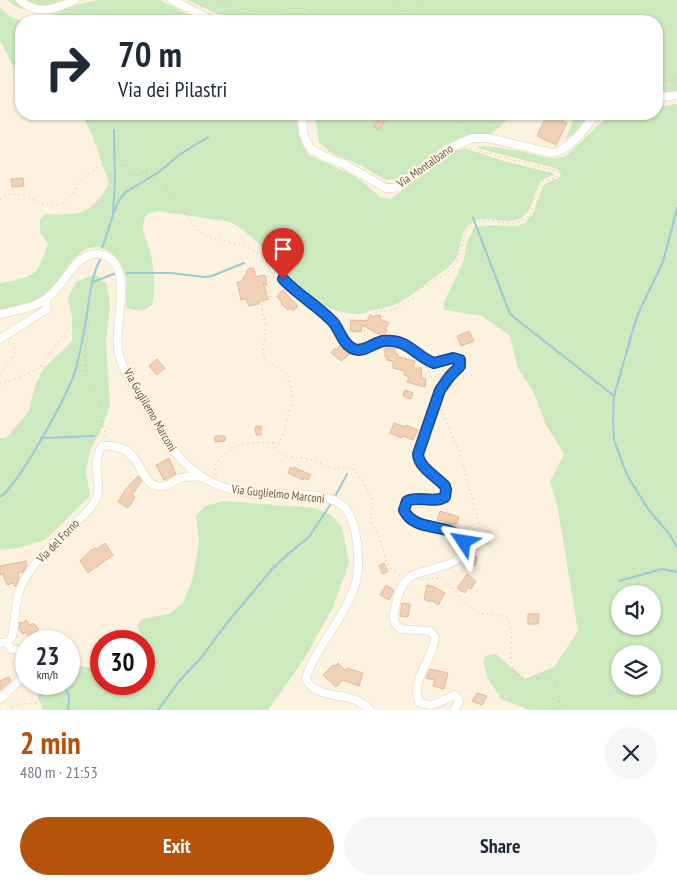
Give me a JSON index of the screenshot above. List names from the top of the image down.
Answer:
{
  "streets": {
    "street": [
      "Via Montalbano",
      "Via Guglilemo Marconi",
      "Via Guglielmo Marconi",
      "Via del Forno"
    ]
  },
  "crossings": [
    ["Via Guglilemo Marconi", "Via Guglielmo Marconi"]
  ],
  "page": {
    "turn": ["70 m", "Via dei Pilastri"],
    "speed": "23 km/h",
    "limit": "30",
    "heading": ["2 min", "480 m · 21:53"],
    "buttons": ["Exit", "Share"]
  }
}
